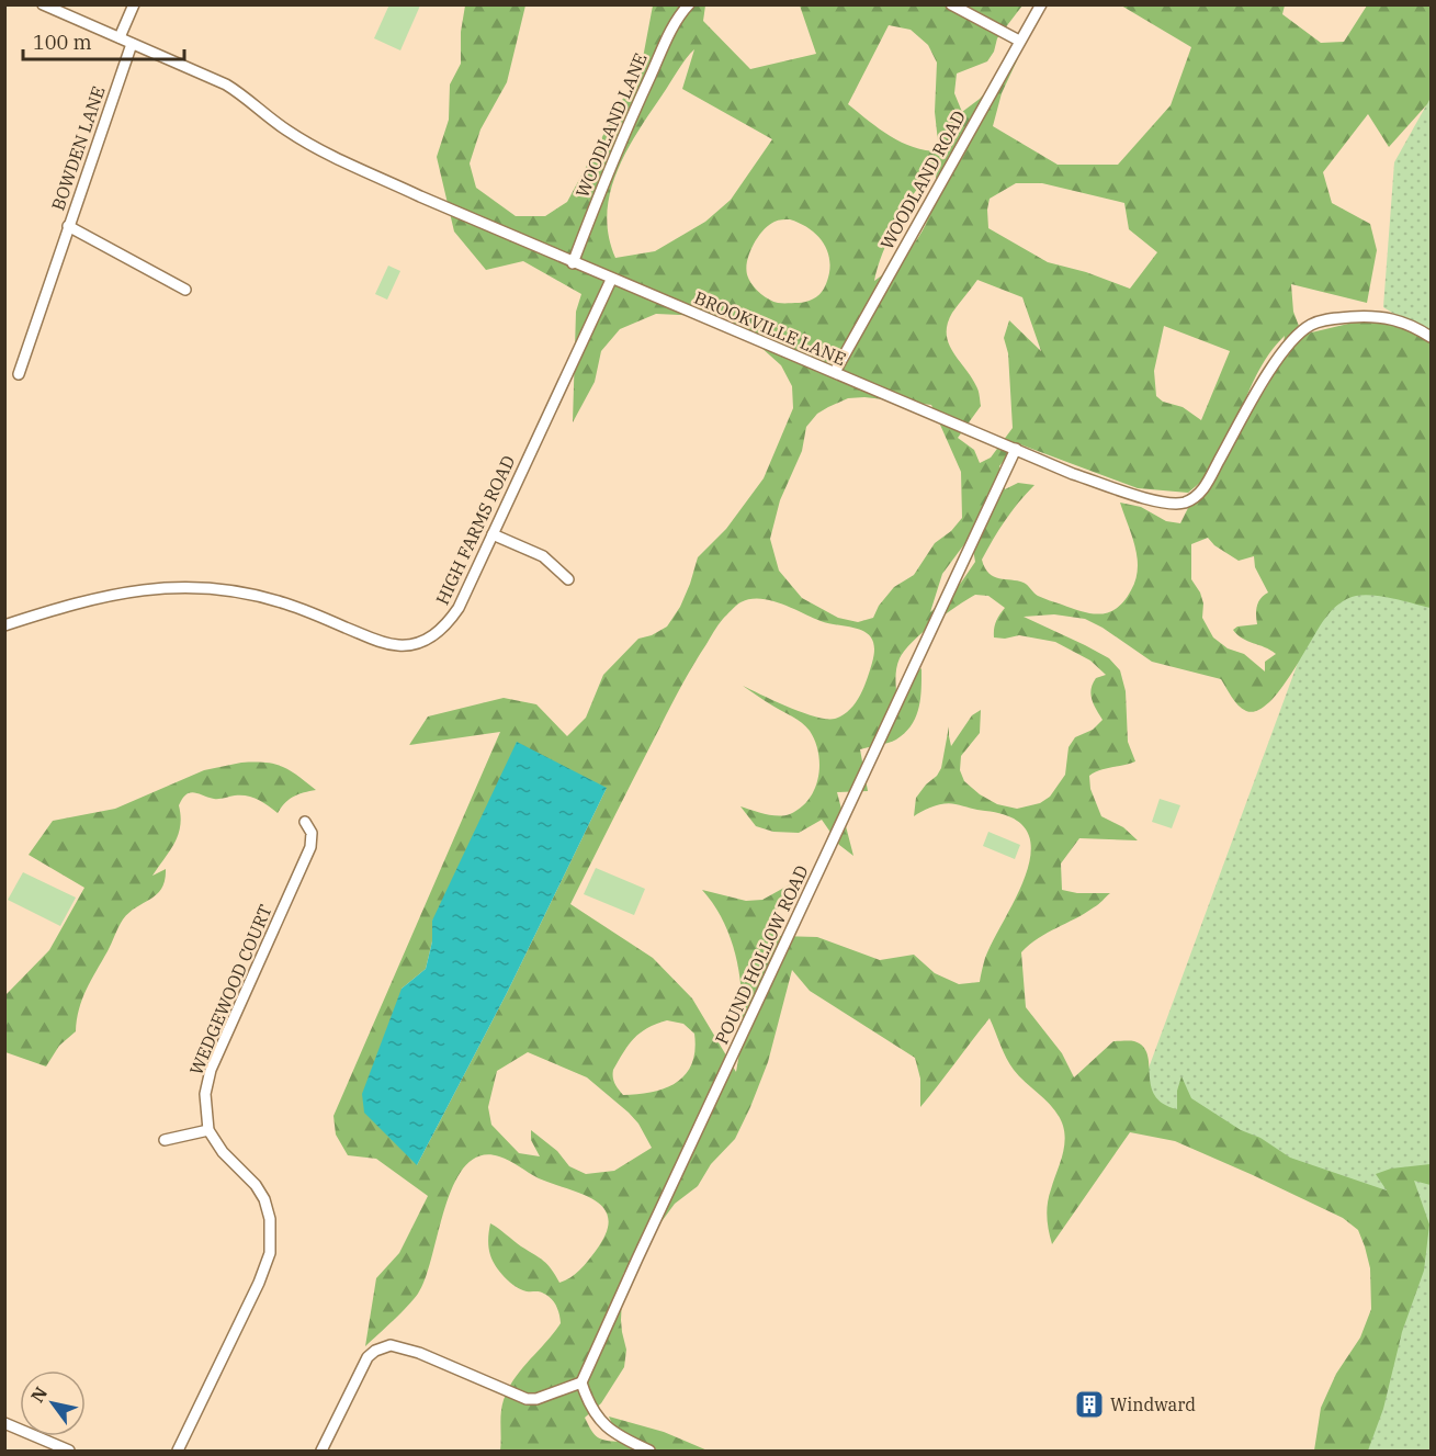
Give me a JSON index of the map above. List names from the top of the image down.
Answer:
{
  "streets": {
    "street": [
      "WOODLAND LANE",
      "BOWDEN LANE",
      "WOODLAND ROAD",
      "BROOKVILLE LANE",
      "HIGH FARMS ROAD",
      "POUND HOLLOW ROAD",
      "WEDGEWOOD COURT"
    ]
  },
  "crossings": [
    ["WOODLAND LANE", "BROOKVILLE LANE"],
    ["BOWDEN LANE", "BROOKVILLE LANE"],
    ["WOODLAND ROAD", "BROOKVILLE LANE"],
    ["BROOKVILLE LANE", "HIGH FARMS ROAD"],
    ["BROOKVILLE LANE", "POUND HOLLOW ROAD"]
  ],
  "places": {
    "building": ["Windward"]
  },
  "scale_bar": "100 m",
  "north": "top left"
}
